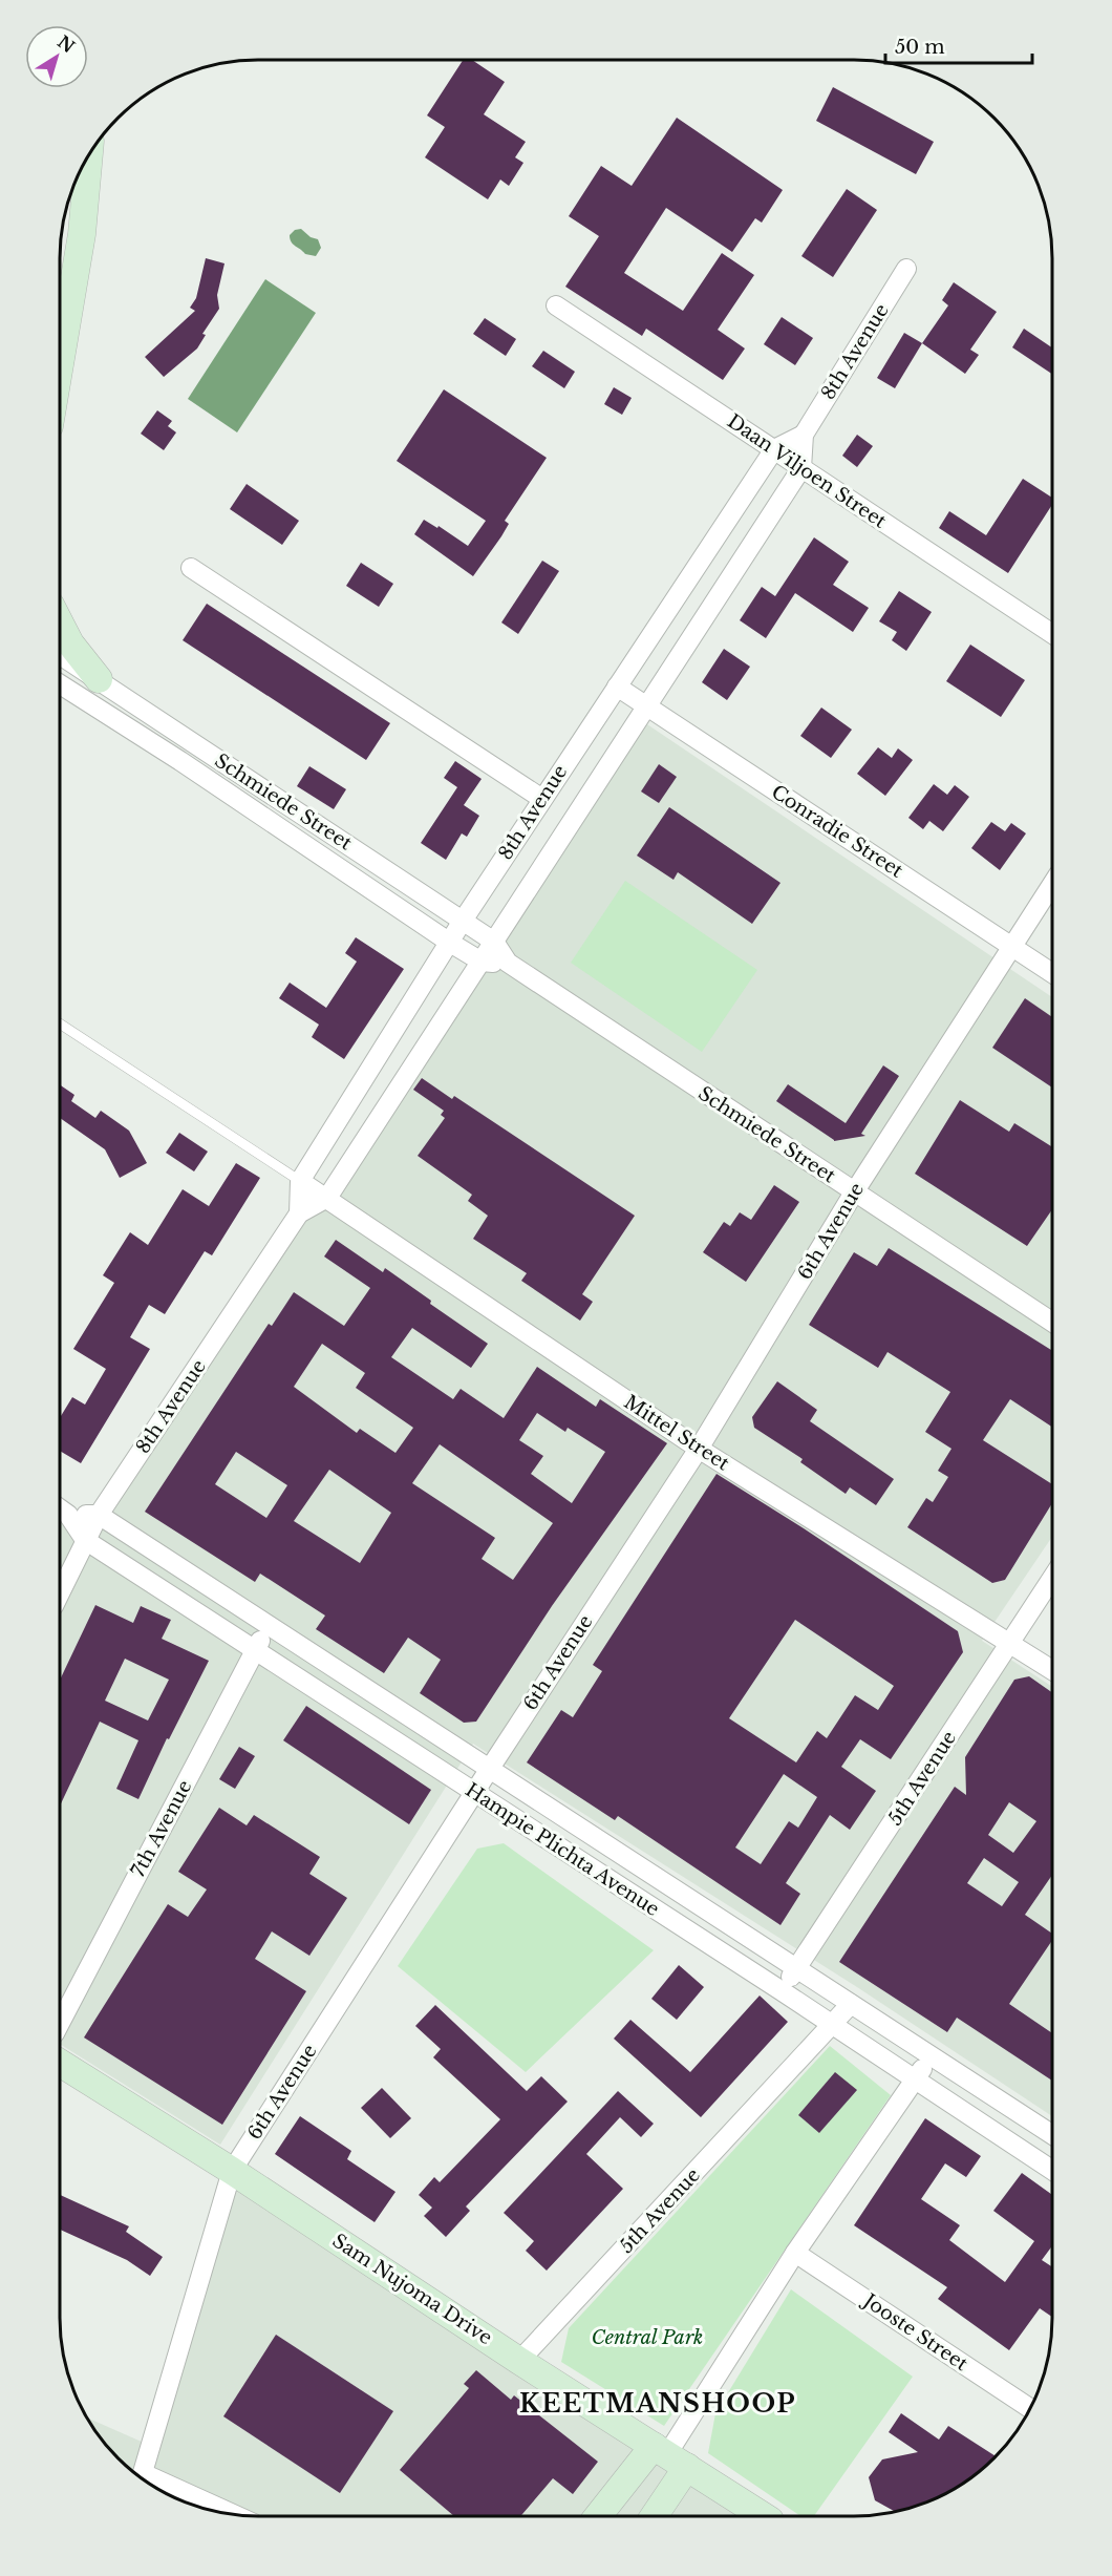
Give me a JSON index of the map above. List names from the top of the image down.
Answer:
{
  "streets": {
    "main road": ["Sam Nujoma Drive"],
    "street": [
      "8th Avenue",
      "Daan Viljoen Street",
      "Schmiede Street",
      "Conradie Street",
      "6th Avenue",
      "Mittel Street",
      "5th Avenue",
      "7th Avenue",
      "Hampie Plichta Avenue",
      "Jooste Street"
    ]
  },
  "crossings": [
    ["8th Avenue", "Daan Viljoen Street"],
    ["8th Avenue", "Schmiede Street"],
    ["8th Avenue", "Conradie Street"],
    ["8th Avenue", "Mittel Street"],
    ["8th Avenue", "Hampie Plichta Avenue"],
    ["Schmiede Street", "6th Avenue"],
    ["Conradie Street", "6th Avenue"],
    ["6th Avenue", "Mittel Street"],
    ["6th Avenue", "Hampie Plichta Avenue"],
    ["6th Avenue", "Sam Nujoma Drive"],
    ["Mittel Street", "5th Avenue"],
    ["5th Avenue", "Hampie Plichta Avenue"],
    ["5th Avenue", "Sam Nujoma Drive"],
    ["7th Avenue", "Hampie Plichta Avenue"]
  ],
  "districts": ["KEETMANSHOOP"],
  "parks": ["Central Park"],
  "scale_bar": "50 m",
  "north": "top right"
}
